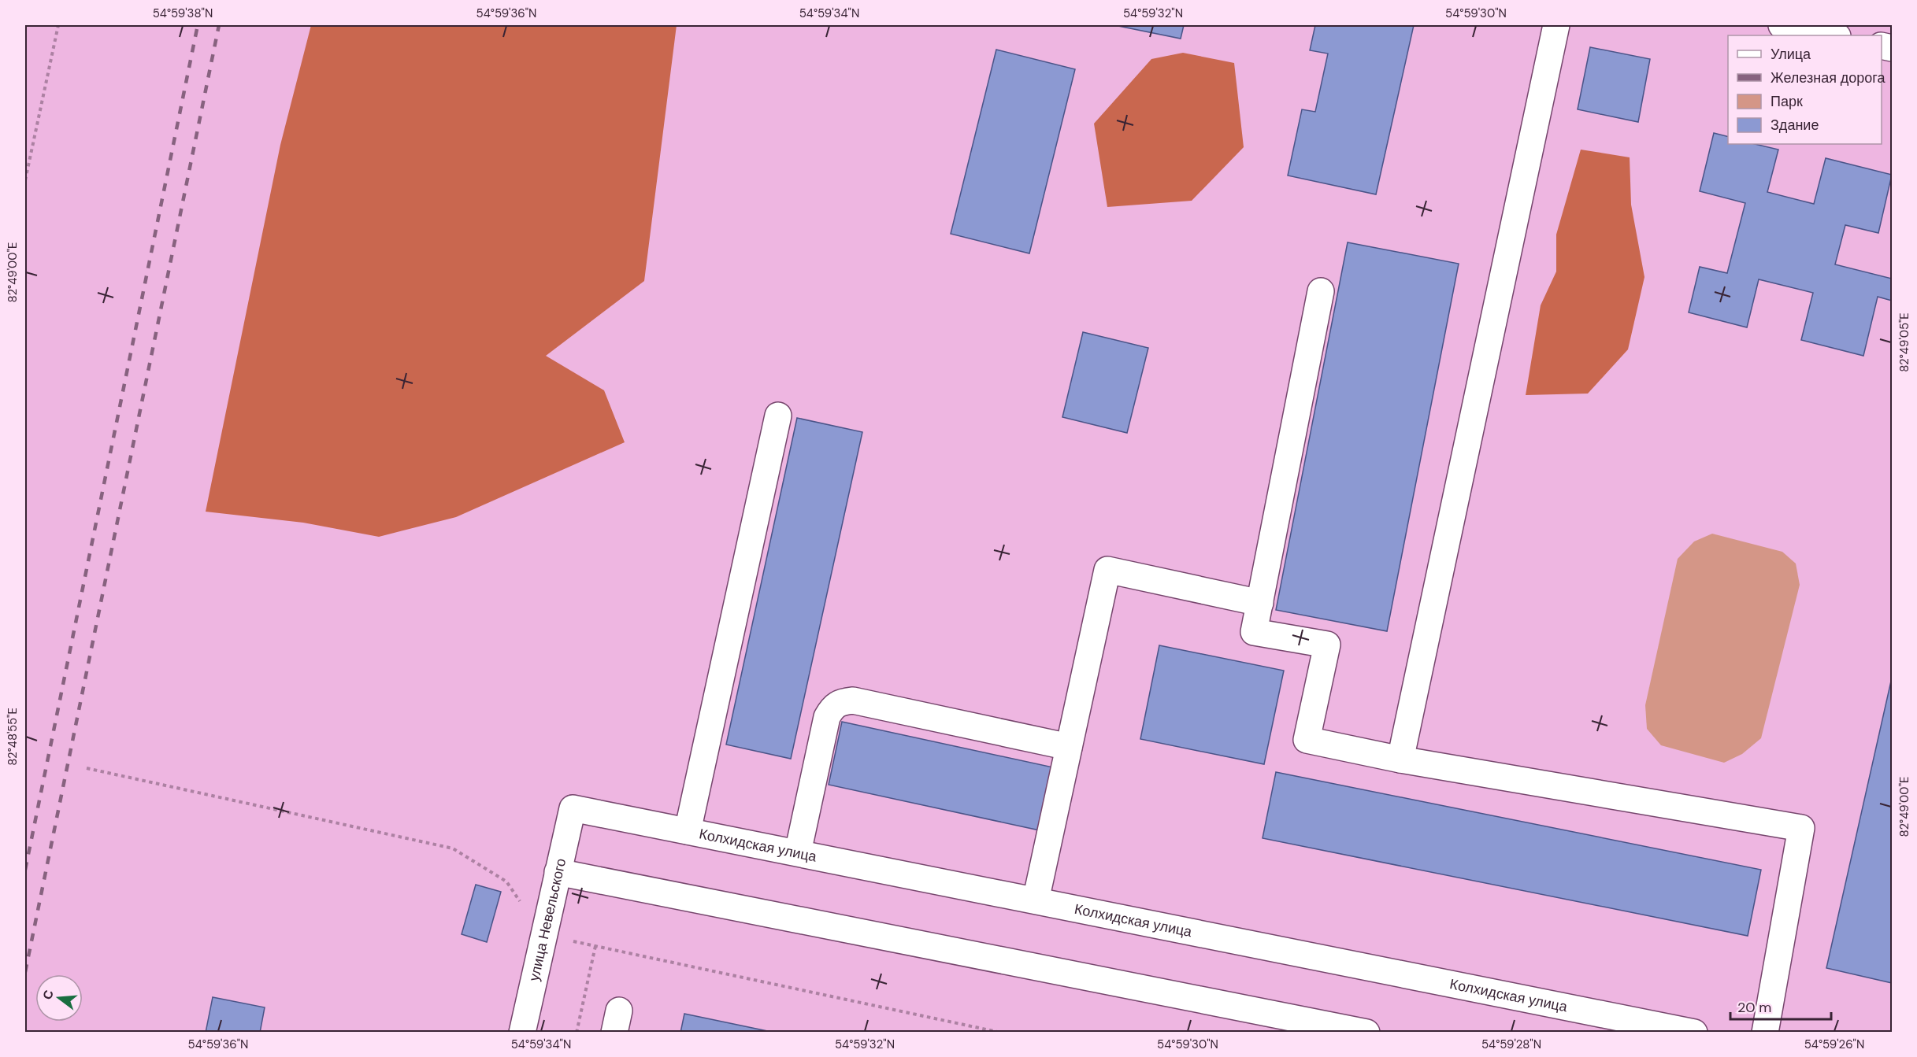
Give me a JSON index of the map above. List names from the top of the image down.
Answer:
{
  "streets": {
    "street": ["Колхидская улица", "улица Невельского"]
  },
  "crossings": [
    ["Колхидская улица", "улица Невельского"]
  ],
  "legend": [
    "Улица",
    "Железная дорога",
    "Парк",
    "Здание"
  ],
  "scale_bar": "20 m",
  "north": "left",
  "coordinates": [
    "54°59'38\"N",
    "54°59'36\"N",
    "54°59'34\"N",
    "54°59'32\"N",
    "54°59'30\"N",
    "82°49'00\"E",
    "82°49'05\"E",
    "82°48'55\"E",
    "54°59'28\"N",
    "54°59'26\"N"
  ]
}
